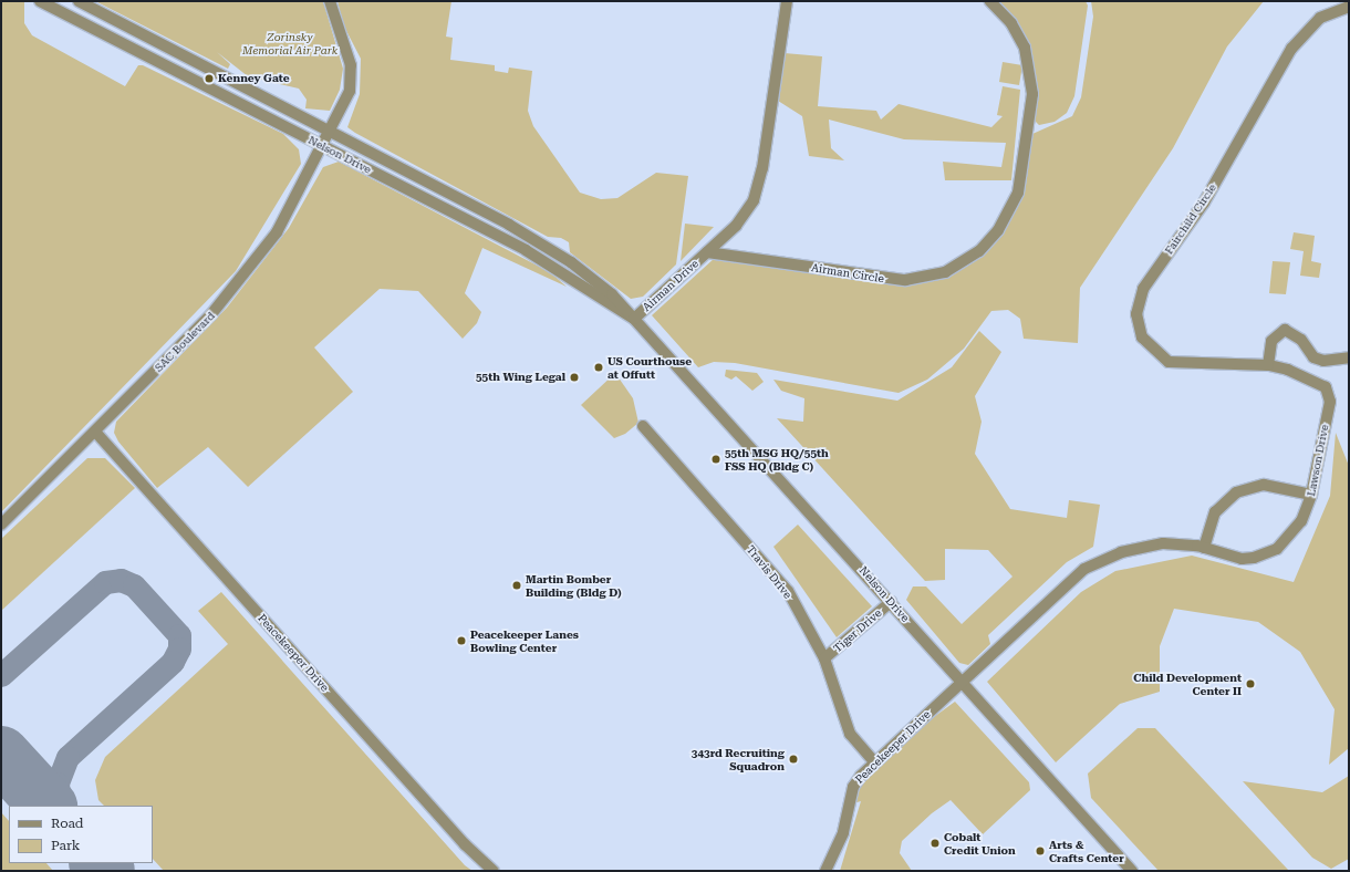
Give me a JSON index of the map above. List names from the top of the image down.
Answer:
{
  "streets": {
    "street": [
      "Nelson Drive",
      "Fairchild Circle",
      "Airman Circle",
      "Airman Drive",
      "SAC Boulevard",
      "Lawson Drive",
      "Travis Drive",
      "Tiger Drive",
      "Peacekeeper Drive"
    ]
  },
  "crossings": [
    ["Nelson Drive", "Airman Drive"],
    ["Nelson Drive", "SAC Boulevard"],
    ["Nelson Drive", "Tiger Drive"],
    ["Nelson Drive", "Peacekeeper Drive"],
    ["Fairchild Circle", "Lawson Drive"],
    ["Airman Circle", "Airman Drive"],
    ["SAC Boulevard", "Peacekeeper Drive"],
    ["Travis Drive", "Tiger Drive"],
    ["Travis Drive", "Peacekeeper Drive"]
  ],
  "parks": ["Zorinsky Memorial Air Park"],
  "places": [
    "Kenney Gate",
    "US Courthouse at Offutt",
    "55th Wing Legal",
    "55th MSG HQ/55th FSS HQ (Bldg C)",
    "Martin Bomber Building (Bldg D)",
    "Peacekeeper Lanes Bowling Center",
    "Child Development Center II",
    "343rd Recruiting Squadron",
    "Cobalt Credit Union",
    "Arts & Crafts Center"
  ],
  "legend": ["Road", "Park"]
}
